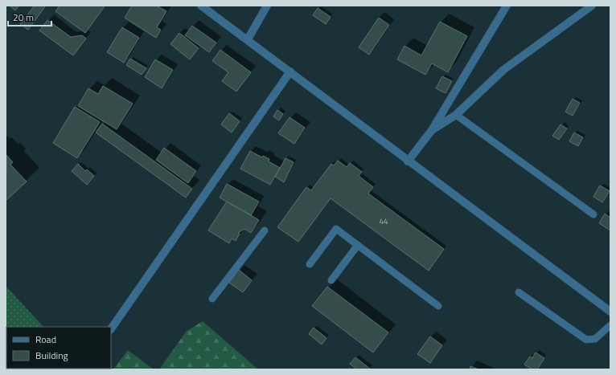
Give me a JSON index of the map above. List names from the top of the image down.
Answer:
{
  "house_numbers": ["44"],
  "legend": ["Road", "Building"],
  "scale_bar": "20 m"
}
